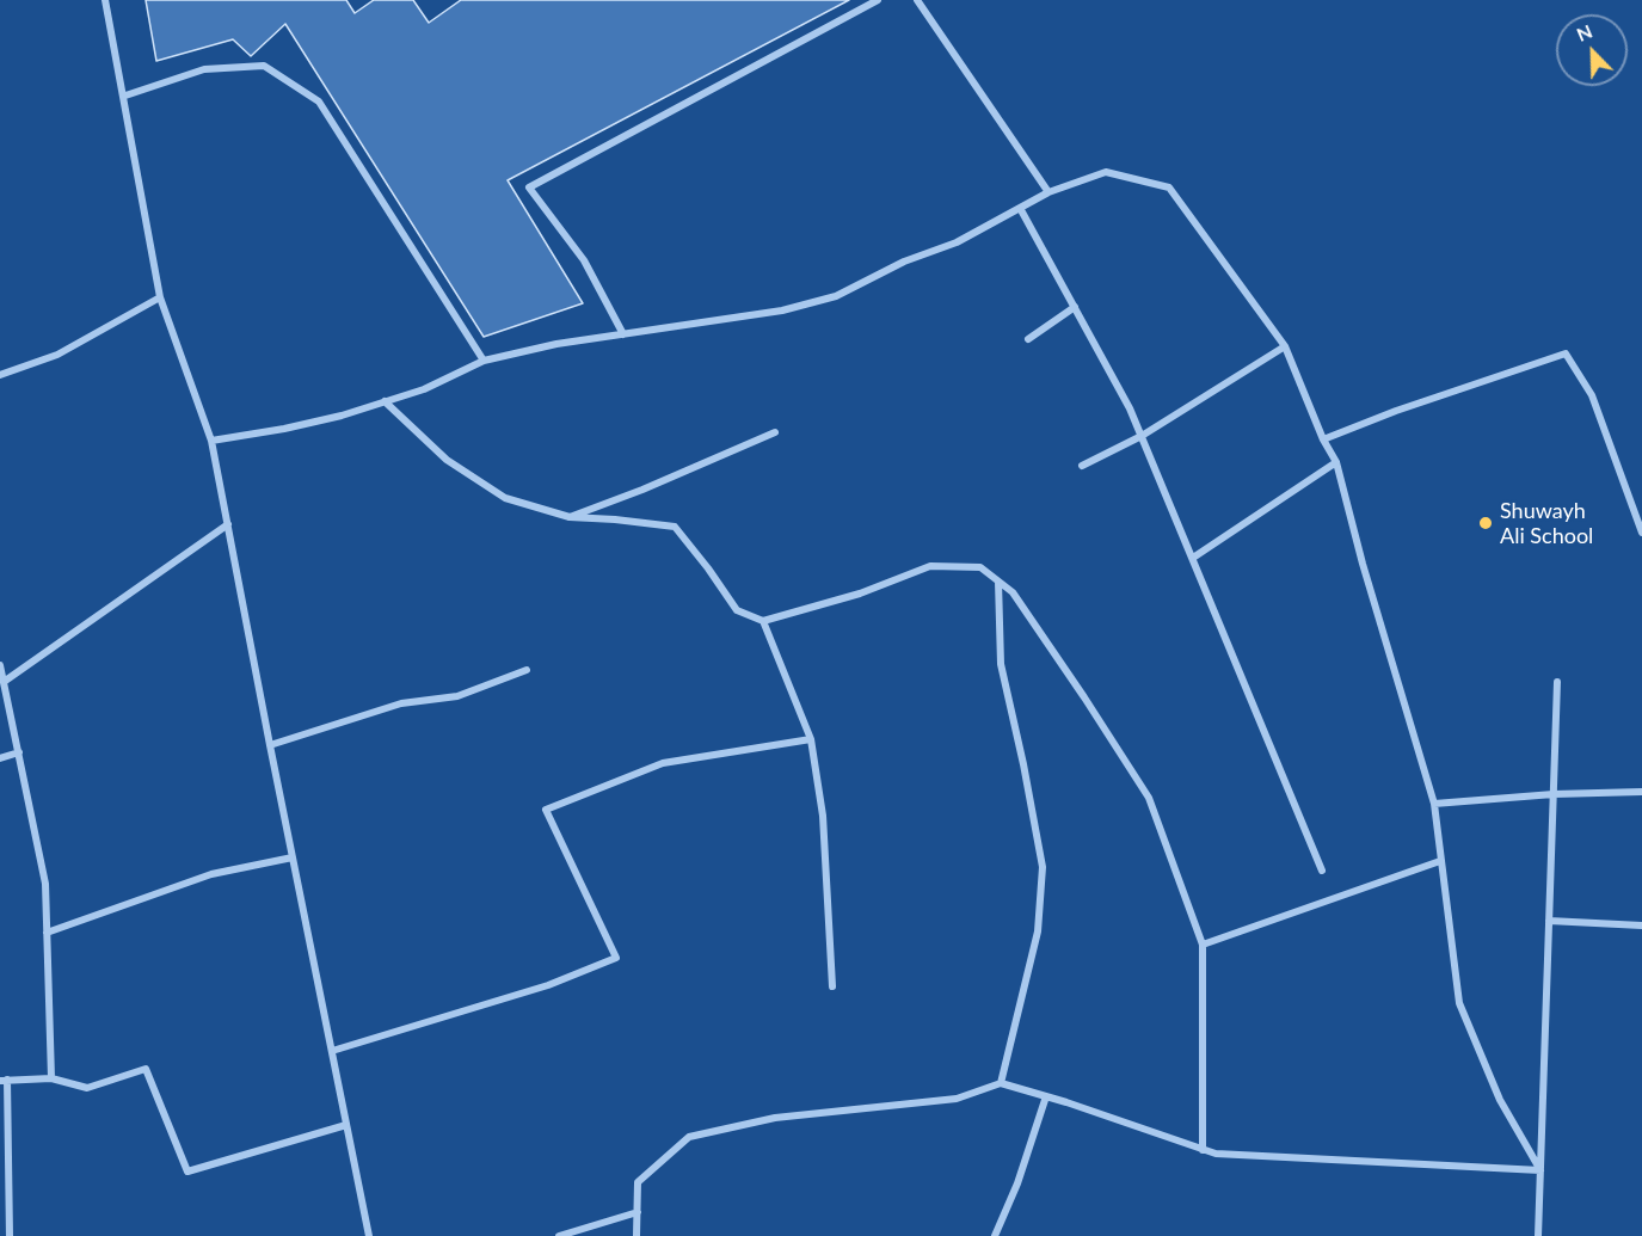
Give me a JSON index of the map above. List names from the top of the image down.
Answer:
{
  "places": ["Shuwayh Ali School"],
  "north": "top left"
}
